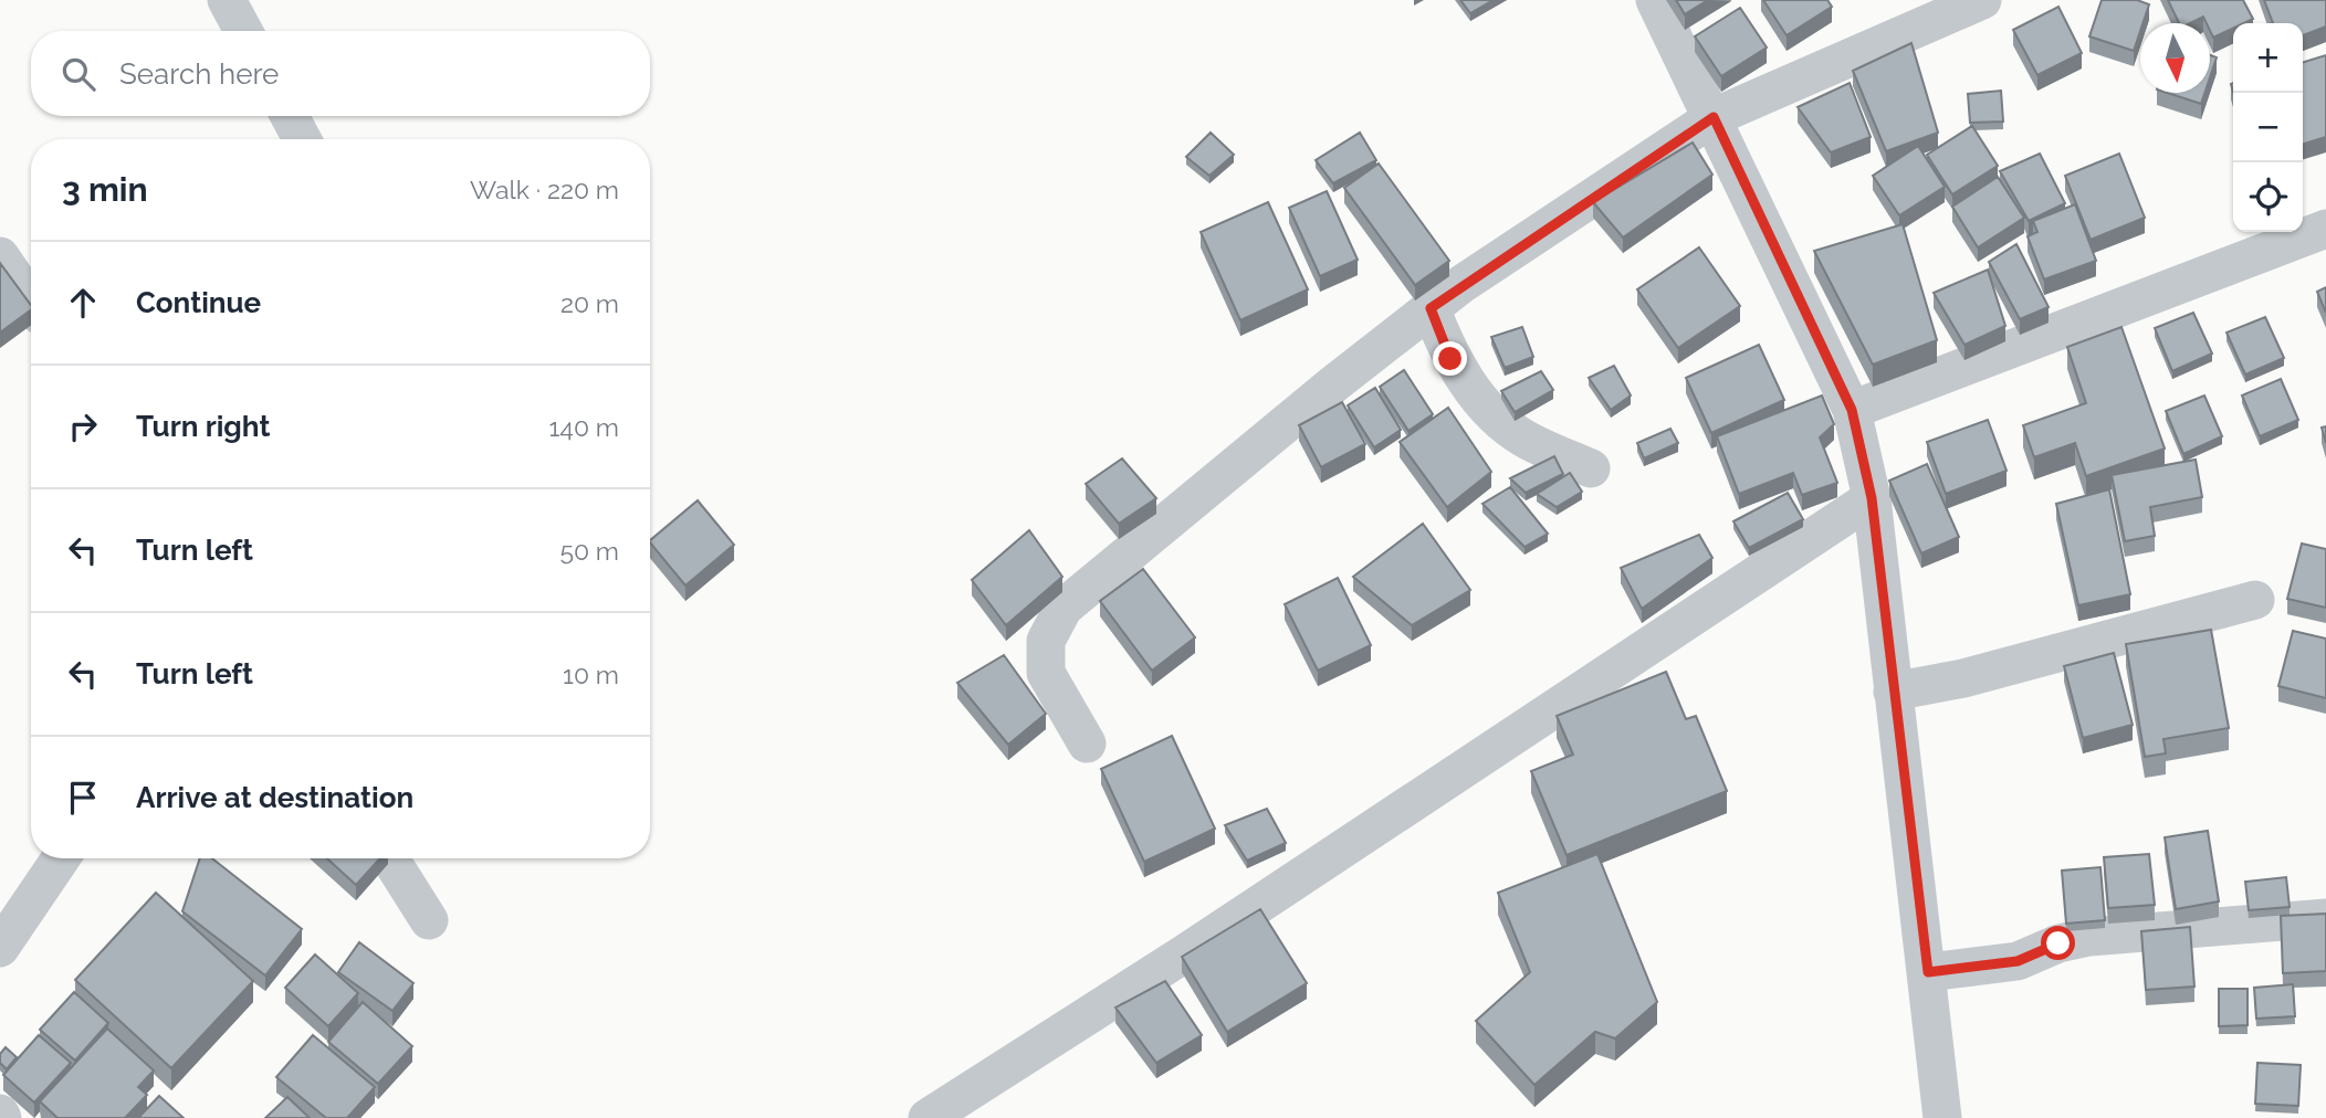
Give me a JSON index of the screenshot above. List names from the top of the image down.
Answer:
{
  "north": "bottom",
  "page": {
    "map_buttons": ["+", "−"],
    "search": "Search here",
    "heading": ["3 min", "Walk · 220 m"],
    "list": [
      ["Continue", "20 m"],
      ["Turn right", "140 m"],
      ["Turn left", "50 m"],
      ["Turn left", "10 m"],
      "Arrive at destination"
    ]
  }
}
